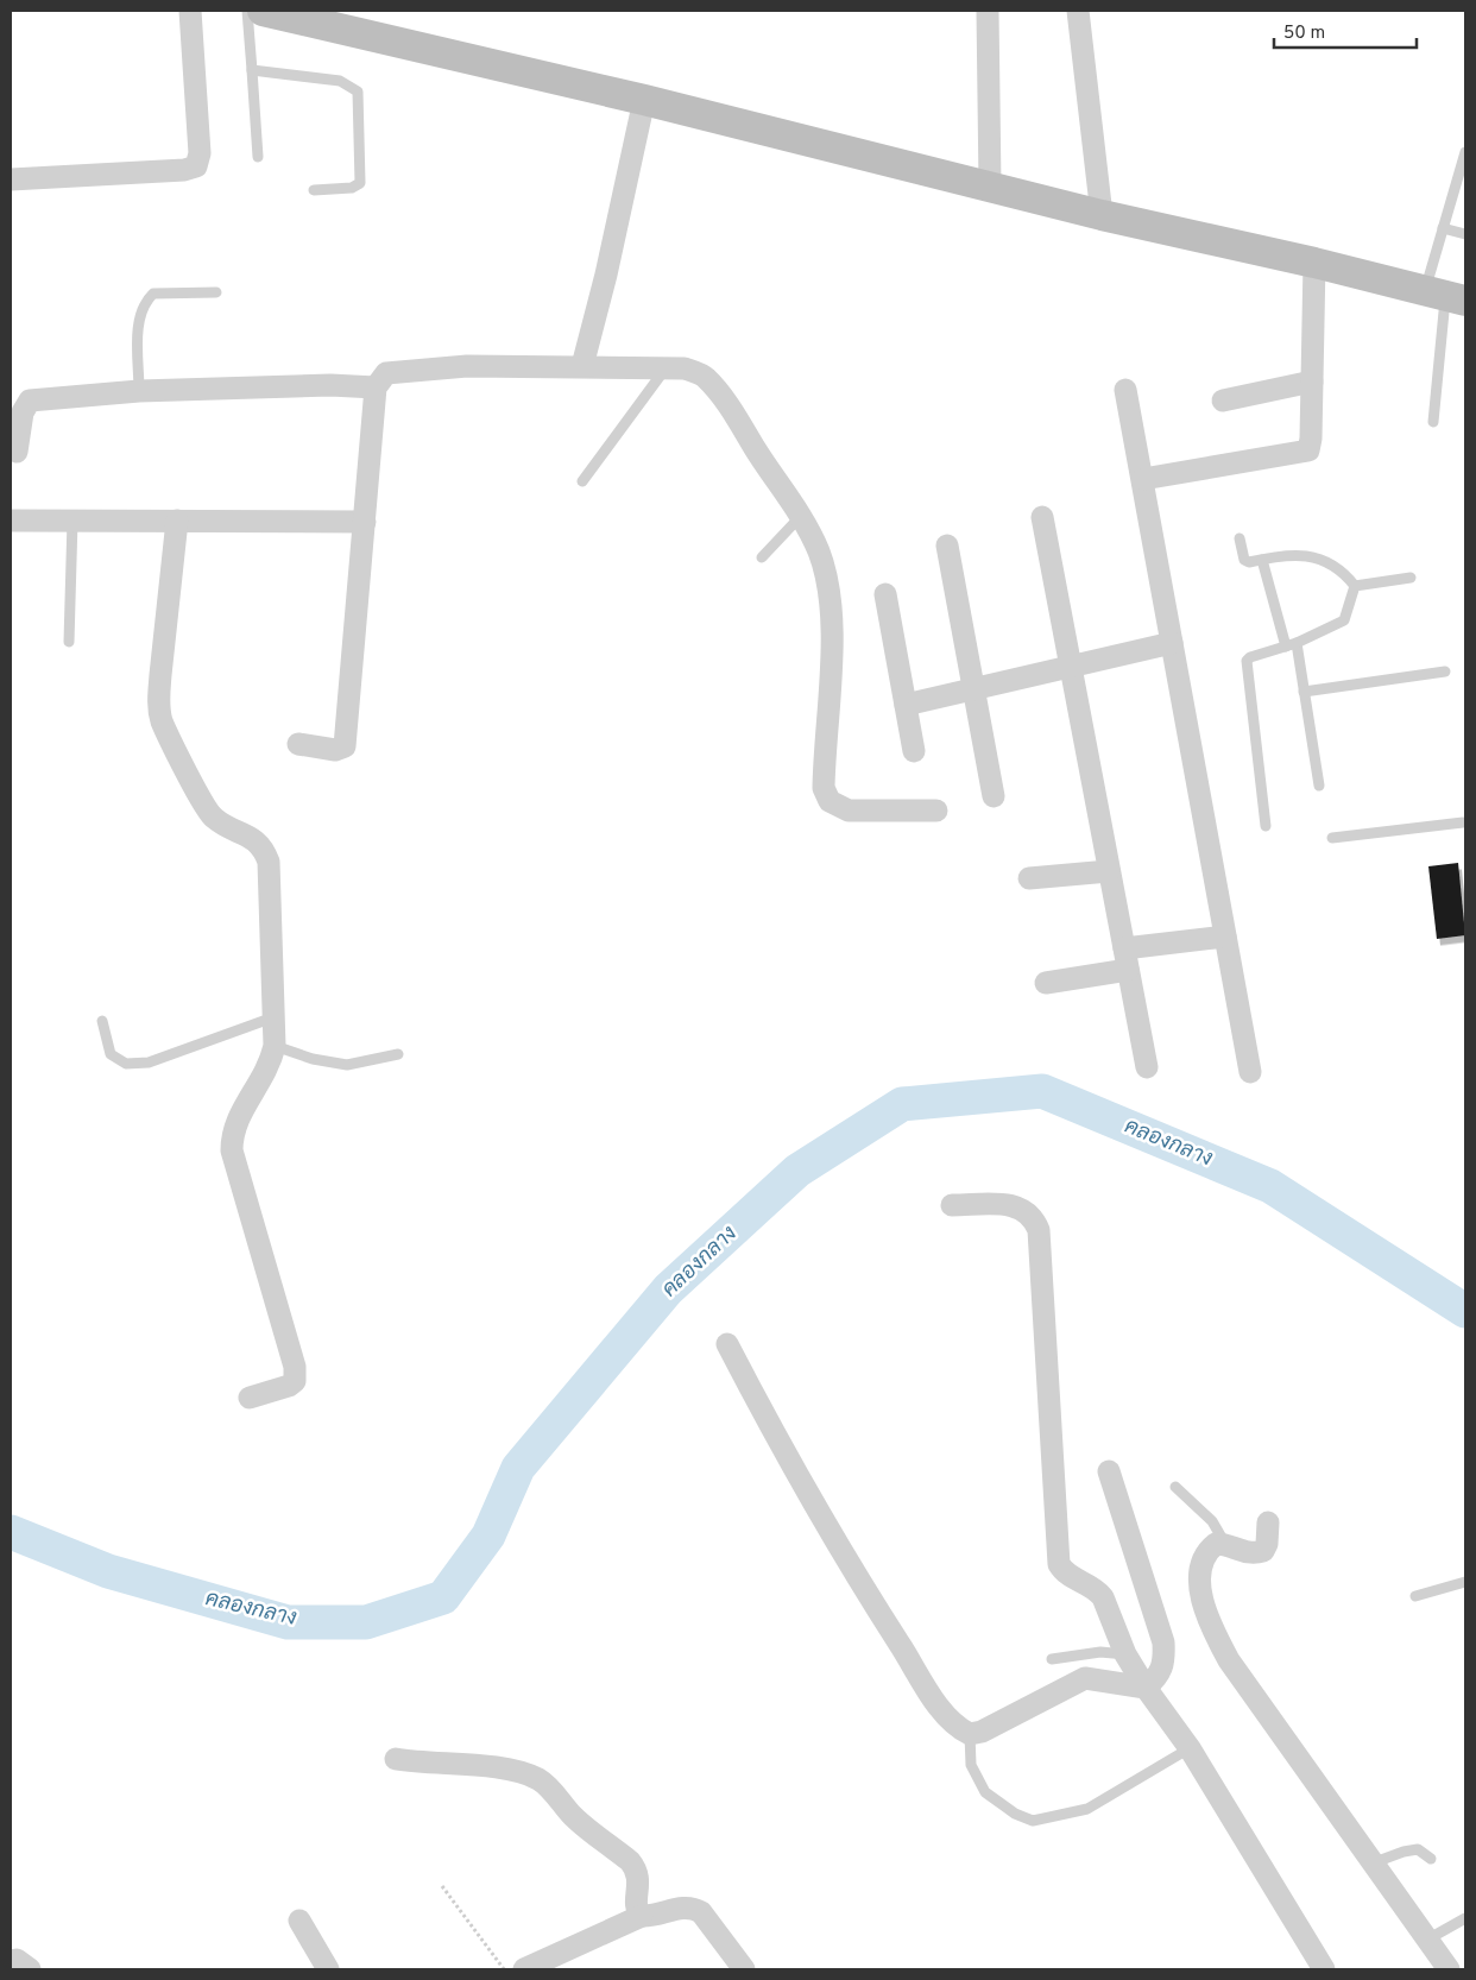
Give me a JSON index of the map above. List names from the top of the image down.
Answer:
{
  "water": ["คลองกลาง"],
  "scale_bar": "50 m"
}
